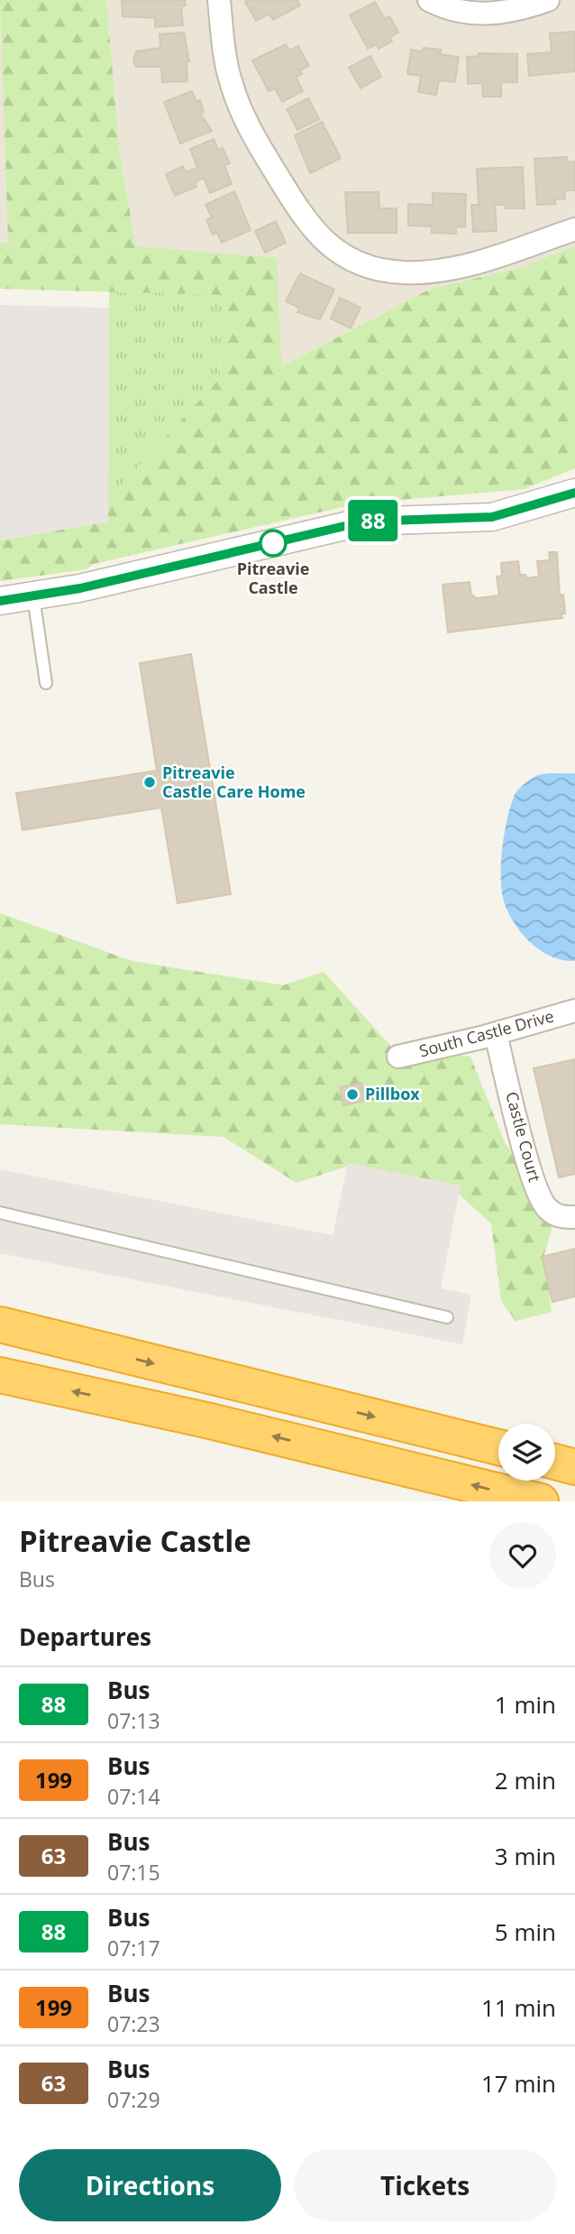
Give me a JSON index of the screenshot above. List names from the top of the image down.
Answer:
{
  "streets": {
    "street": ["South Castle Drive", "Castle Court"]
  },
  "crossings": [
    ["South Castle Drive", "Castle Court"]
  ],
  "places": ["Pitreavie Castle", "Pitreavie Castle Care Home", "Pillbox"],
  "lines": ["bus line 88"],
  "page": {
    "on_map": "88",
    "heading": [
      ["Pitreavie Castle", "Bus"],
      "Departures"
    ],
    "list": [
      {
        "mark": "88",
        "name": "Bus",
        "note": "07:13",
        "value": "1 min"
      },
      {
        "mark": "199",
        "name": "Bus",
        "note": "07:14",
        "value": "2 min"
      },
      {
        "mark": "63",
        "name": "Bus",
        "note": "07:15",
        "value": "3 min"
      },
      {
        "mark": "88",
        "name": "Bus",
        "note": "07:17",
        "value": "5 min"
      },
      {
        "mark": "199",
        "name": "Bus",
        "note": "07:23",
        "value": "11 min"
      },
      {
        "mark": "63",
        "name": "Bus",
        "note": "07:29",
        "value": "17 min"
      }
    ],
    "buttons": ["Directions", "Tickets"]
  }
}
